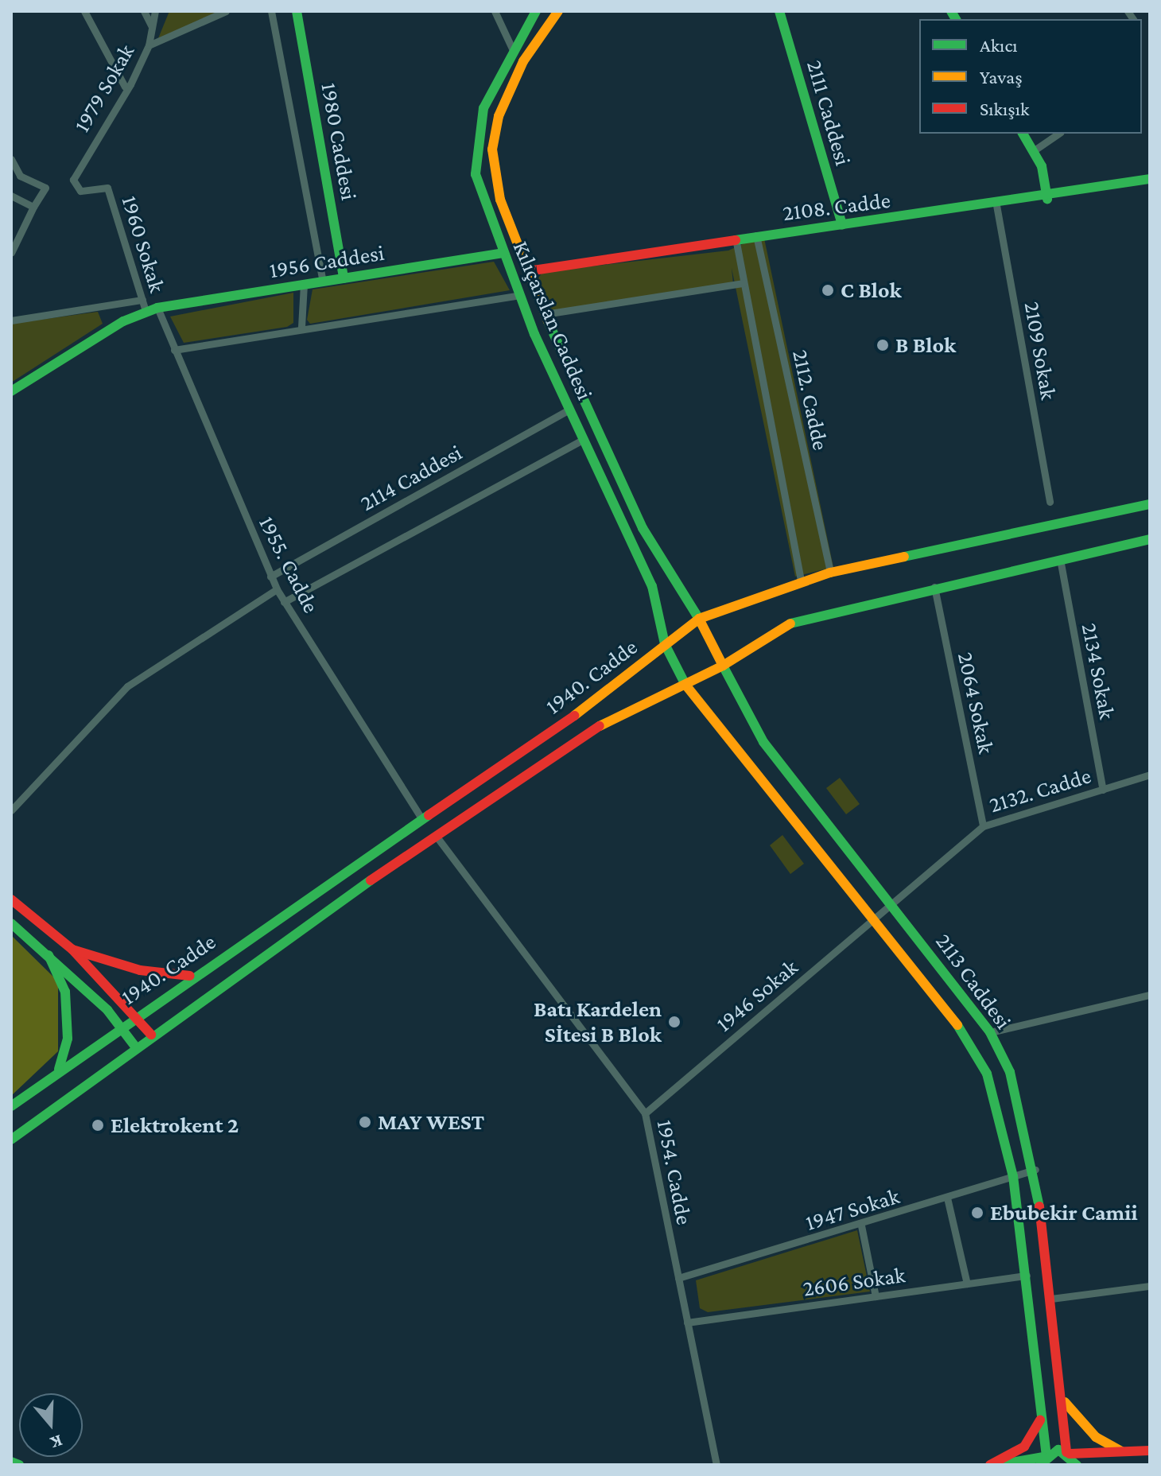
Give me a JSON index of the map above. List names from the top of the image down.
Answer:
{
  "streets": {
    "main road": [
      "2111 Caddesi",
      "1980 Caddesi",
      "2108. Cadde",
      "1956 Caddesi",
      "Kılıçarslan Caddesi",
      "1940. Cadde",
      "2113 Caddesi"
    ],
    "street": [
      "1979 Sokak",
      "1960 Sokak",
      "2109 Sokak",
      "2112. Cadde",
      "2114 Caddesi",
      "1955. Cadde",
      "2134 Sokak",
      "2064 Sokak",
      "2132. Cadde",
      "1946 Sokak",
      "1954. Cadde",
      "1947 Sokak",
      "2606 Sokak"
    ]
  },
  "crossings": [
    ["1979 Sokak", "1960 Sokak"],
    ["2111 Caddesi", "2108. Cadde"],
    ["1980 Caddesi", "1956 Caddesi"],
    ["2108. Cadde", "Kılıçarslan Caddesi"],
    ["2108. Cadde", "2109 Sokak"],
    ["2108. Cadde", "2112. Cadde"],
    ["1960 Sokak", "1956 Caddesi"],
    ["1956 Caddesi", "Kılıçarslan Caddesi"],
    ["1956 Caddesi", "1955. Cadde"],
    ["Kılıçarslan Caddesi", "2114 Caddesi"],
    ["Kılıçarslan Caddesi", "1940. Cadde"],
    ["Kılıçarslan Caddesi", "2113 Caddesi"],
    ["2112. Cadde", "1940. Cadde"],
    ["2114 Caddesi", "1955. Cadde"],
    ["1955. Cadde", "1940. Cadde"],
    ["2134 Sokak", "1940. Cadde"],
    ["2134 Sokak", "2132. Cadde"],
    ["1940. Cadde", "2064 Sokak"],
    ["1940. Cadde", "2113 Caddesi"],
    ["1940. Cadde", "1954. Cadde"],
    ["2064 Sokak", "2132. Cadde"],
    ["2132. Cadde", "2113 Caddesi"],
    ["2132. Cadde", "1946 Sokak"],
    ["2113 Caddesi", "1946 Sokak"],
    ["2113 Caddesi", "1947 Sokak"],
    ["2113 Caddesi", "2606 Sokak"],
    ["1946 Sokak", "1954. Cadde"],
    ["1954. Cadde", "1947 Sokak"],
    ["1954. Cadde", "2606 Sokak"]
  ],
  "places": [
    "C Blok",
    "B Blok",
    "Batı Kardelen Sİtesi B Blok",
    "MAY WEST",
    "Elektrokent 2",
    "Ebubekir Camii"
  ],
  "legend": ["Akıcı", "Yavaş", "Sıkışık"],
  "north": "bottom"
}
